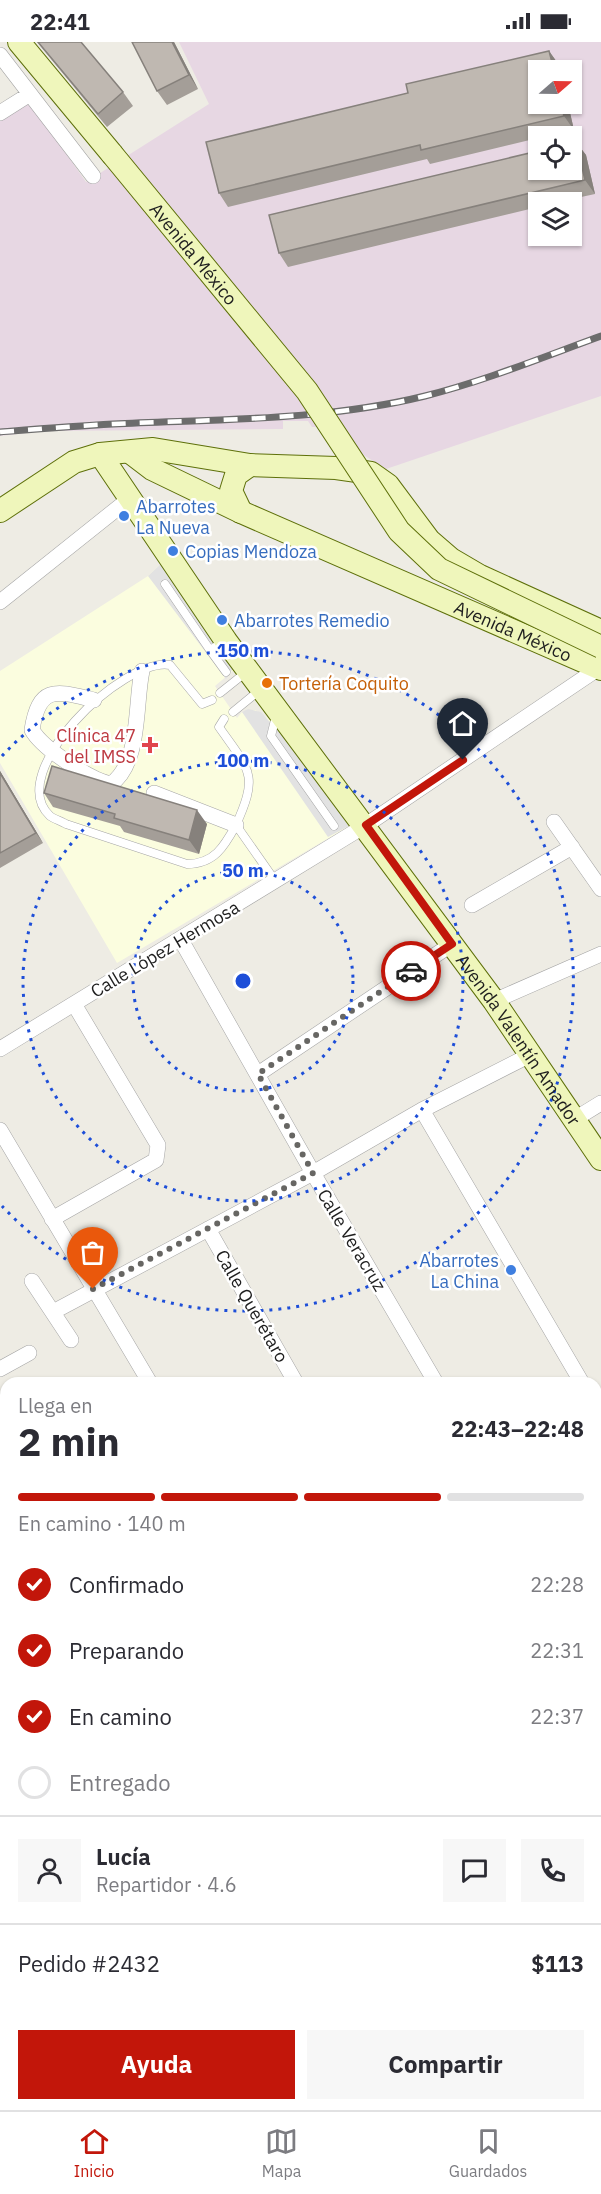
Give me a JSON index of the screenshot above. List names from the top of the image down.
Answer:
{
  "streets": {
    "street": [
      "Avenida México",
      "Calle López Hermosa",
      "Avenida Valentín Amador",
      "Calle Veracruz",
      "Calle Querétaro"
    ]
  },
  "crossings": [
    ["Avenida México", "Calle López Hermosa"],
    ["Avenida México", "Avenida Valentín Amador"],
    ["Calle López Hermosa", "Avenida Valentín Amador"],
    ["Calle López Hermosa", "Calle Veracruz"]
  ],
  "places": {
    "other": [
      "Abarrotes La Nueva",
      "Copias Mendoza",
      "Abarrotes Remedio",
      "Tortería Coquito",
      "Abarrotes La China"
    ],
    "health": ["Clínica 47 del IMSS"]
  },
  "north": "right",
  "page": {
    "status": "22:41",
    "heading": ["2 min", "Llega en", "22:43–22:48"],
    "panel": [
      "Lucía",
      "Repartidor · 4.6",
      "Pedido #2432",
      "$113"
    ],
    "bar": "En camino · 140 m",
    "list": [
      ["Confirmado", "22:28"],
      ["Preparando", "22:31"],
      ["En camino", "22:37"],
      "Entregado"
    ],
    "buttons": ["Ayuda", "Compartir"],
    "tabs": ["Inicio", "Mapa", "Guardados"]
  },
  "rings": ["150 m", "100 m", "50 m"]
}
